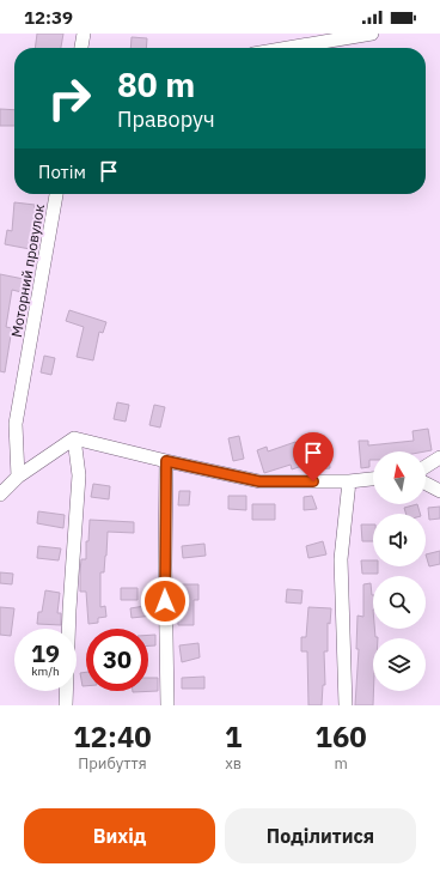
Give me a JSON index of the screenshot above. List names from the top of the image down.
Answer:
{
  "streets": {
    "street": ["Моторний провулок"]
  },
  "north": "top",
  "page": {
    "status": "12:39",
    "turn": ["80 m", "Праворуч"],
    "then": "Потім",
    "speed": "19 km/h",
    "limit": "30",
    "eta": [
      "12:40",
      "Прибуття",
      "1",
      "хв",
      "160",
      "m"
    ],
    "buttons": ["Вихід", "Поділитися"]
  }
}
